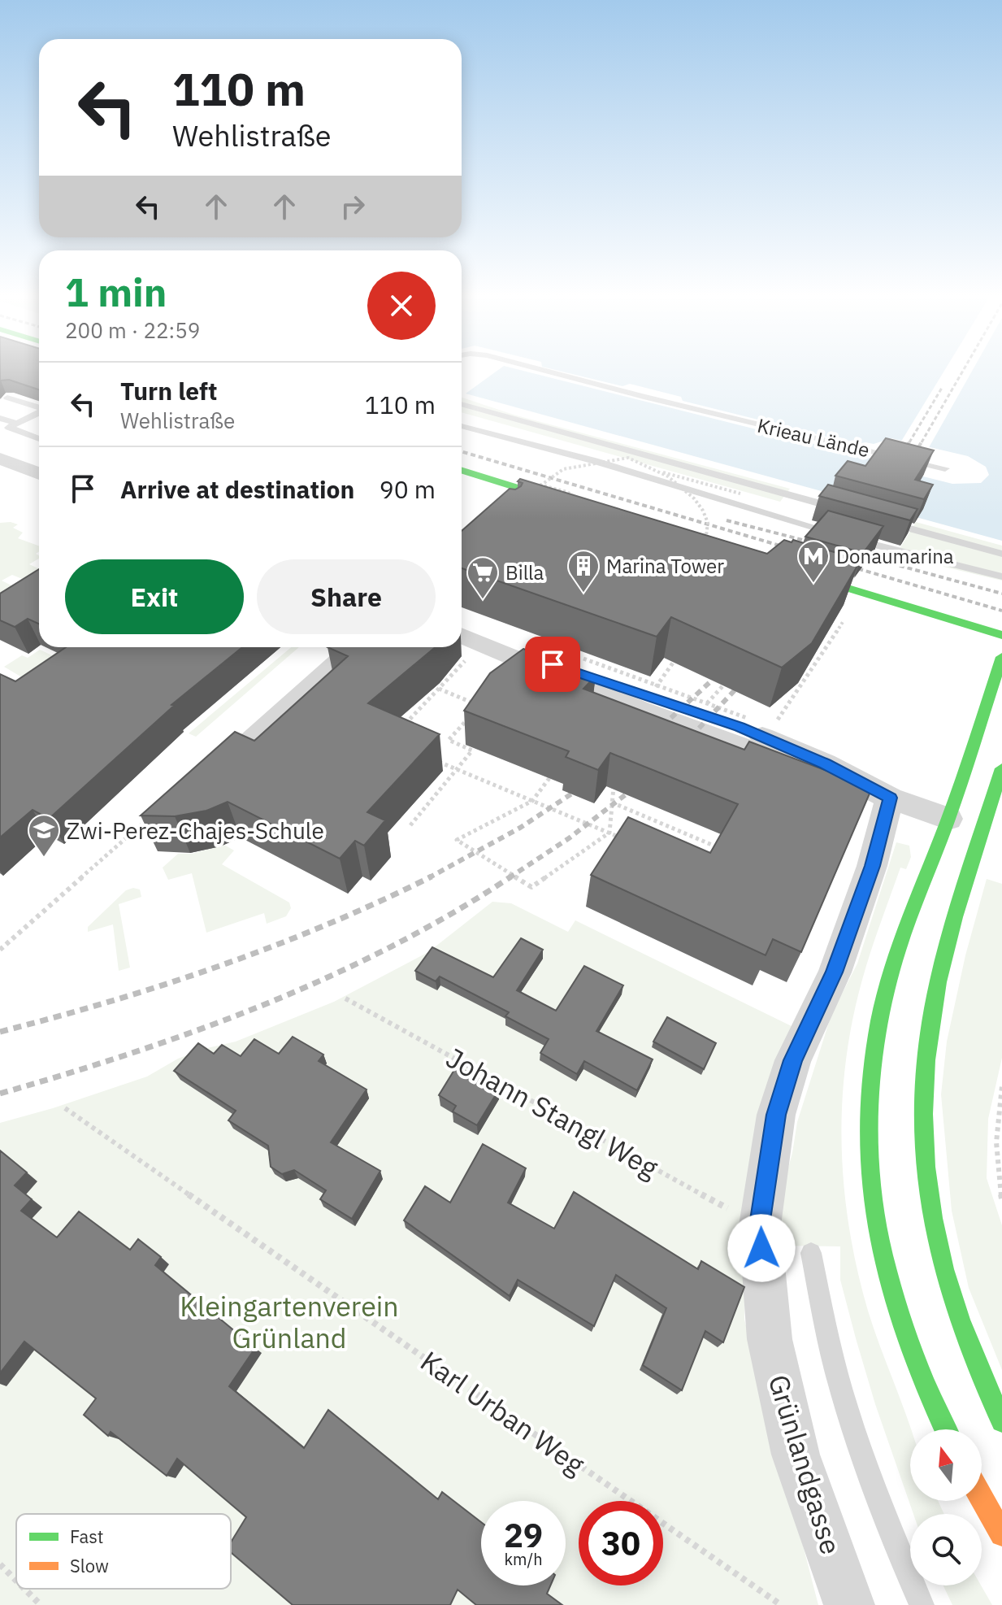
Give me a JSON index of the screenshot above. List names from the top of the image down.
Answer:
{
  "streets": {
    "street": ["Grünlandgasse"],
    "lane": ["Krieau Lände"],
    "path": ["Johann Stangl Weg", "Karl Urban Weg"]
  },
  "crossings": [
    ["Johann Stangl Weg", "Grünlandgasse"]
  ],
  "parks": ["Kleingartenverein Grünland"],
  "places": {
    "metro station": ["Donaumarina"],
    "building": ["Marina Tower"],
    "supermarket": ["Billa"],
    "school or university": ["Zwi-Perez-Chajes-Schule"]
  },
  "legend": ["Fast", "Slow"],
  "north": "top",
  "page": {
    "turn": ["110 m", "Wehlistraße"],
    "heading": ["1 min", "200 m · 22:59"],
    "list": [
      {
        "name": "Turn left",
        "note": "Wehlistraße",
        "value": "110 m"
      },
      {
        "name": "Arrive at destination",
        "value": "90 m"
      }
    ],
    "buttons": ["Exit", "Share"],
    "speed": "29 km/h",
    "limit": "30"
  }
}
